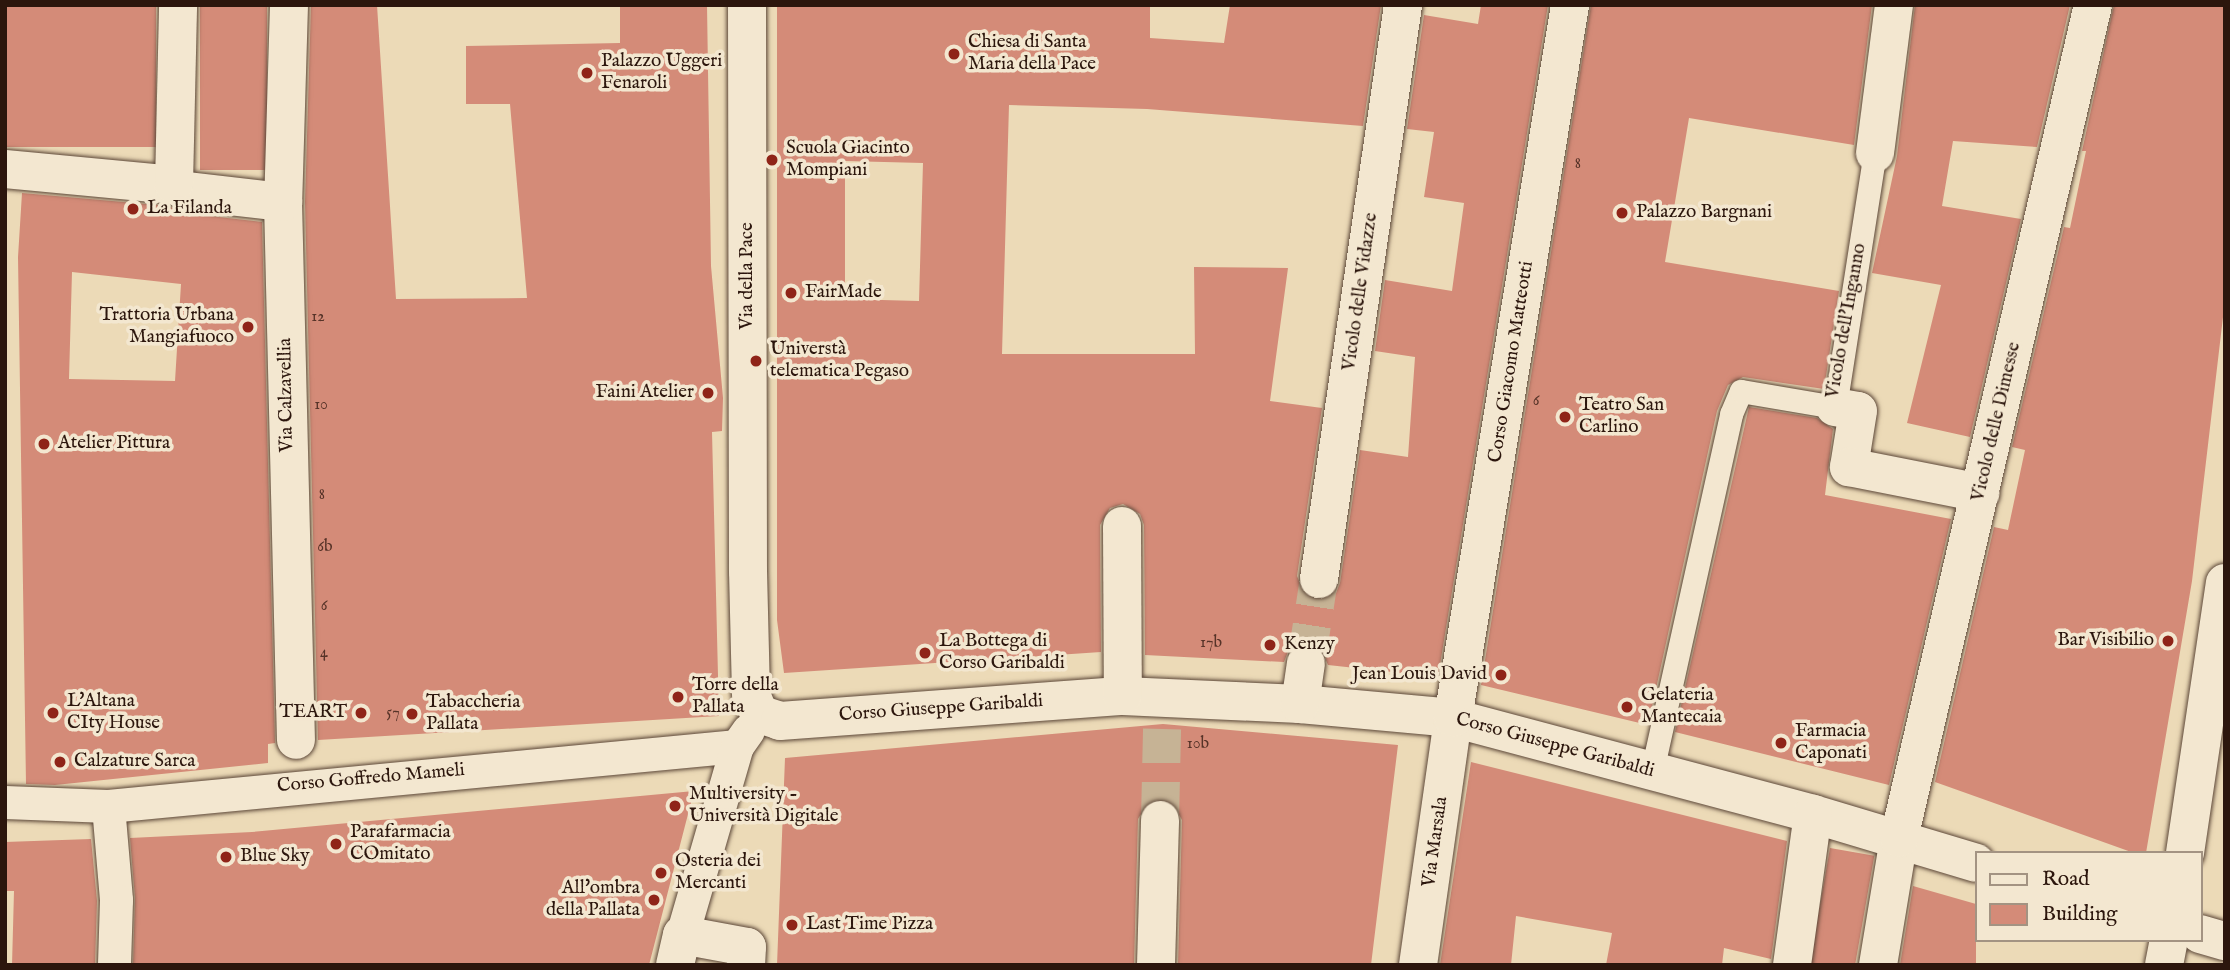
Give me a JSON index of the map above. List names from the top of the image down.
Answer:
{
  "streets": {
    "street": [
      "Via della Pace",
      "Vicolo delle Vidazze",
      "Vicolo dell'Inganno",
      "Corso Giacomo Matteotti",
      "Via Calzavellia",
      "Vicolo delle Dimesse",
      "Corso Giuseppe Garibaldi",
      "Corso Goffredo Mameli",
      "Via Marsala"
    ]
  },
  "crossings": [
    ["Via della Pace", "Corso Giuseppe Garibaldi"],
    ["Vicolo dell'Inganno", "Corso Giuseppe Garibaldi"],
    ["Corso Giacomo Matteotti", "Corso Giuseppe Garibaldi"],
    ["Corso Giacomo Matteotti", "Via Marsala"],
    ["Via Calzavellia", "Corso Goffredo Mameli"],
    ["Vicolo delle Dimesse", "Corso Giuseppe Garibaldi"],
    ["Corso Giuseppe Garibaldi", "Via Marsala"]
  ],
  "places": [
    "Chiesa di Santa Maria della Pace",
    "Palazzo Uggeri Fenaroli",
    "Scuola Giacinto Mompiani",
    "La Filanda",
    "Palazzo Bargnani",
    "FairMade",
    "Trattoria Urbana Mangiafuoco",
    "Universtà telematica Pegaso",
    "Faini Atelier",
    "Teatro San Carlino",
    "Atelier Pittura",
    "Bar Visibilio",
    "Kenzy",
    "La Bottega di Corso Garibaldi",
    "Jean Louis David",
    "Torre della Pallata",
    "Gelateria Mantecaia",
    "L'Altana CIty House",
    "TEART",
    "Tabaccheria Pallata",
    "Farmacia Caponati",
    "Calzature Sarca",
    "Multiversity - Università Digitale",
    "Parafarmacia COmitato",
    "Blue Sky",
    "Osteria dei Mercanti",
    "All'ombra della Pallata",
    "Last Time Pizza"
  ],
  "house_numbers": [
    "8",
    "12",
    "6",
    "10",
    "8",
    "6b",
    "6",
    "17b",
    "4",
    "57",
    "10b"
  ],
  "legend": ["Road", "Building"]
}
